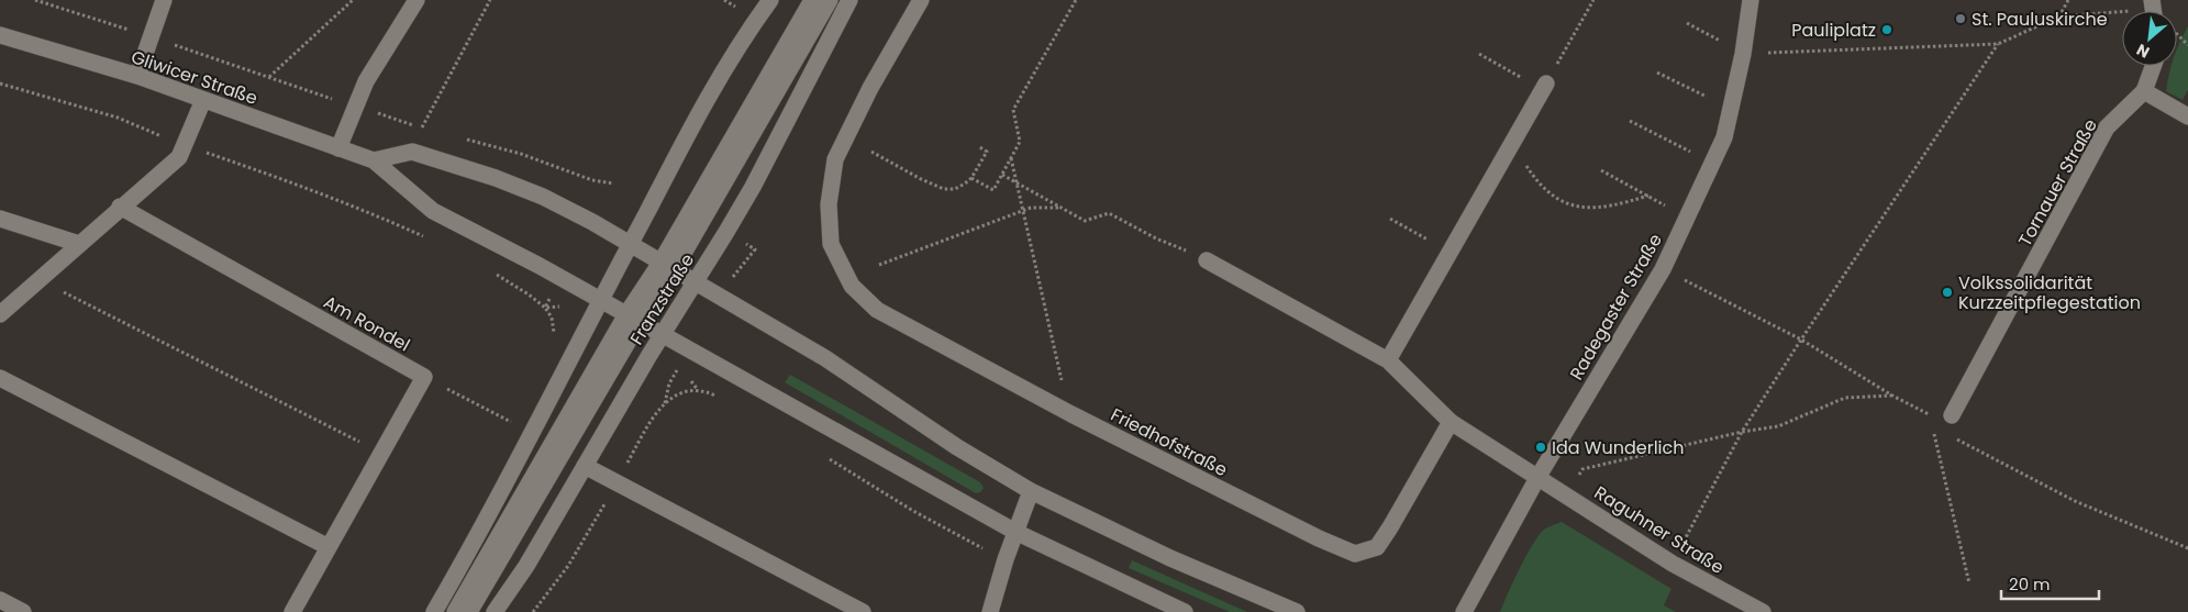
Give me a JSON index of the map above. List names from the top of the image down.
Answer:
{
  "streets": {
    "street": [
      "Gliwicer Straße",
      "Tornauer Straße",
      "Franzstraße",
      "Radegaster Straße",
      "Am Rondel",
      "Friedhofstraße",
      "Raguhner Straße"
    ]
  },
  "crossings": [
    ["Gliwicer Straße", "Franzstraße"],
    ["Radegaster Straße", "Raguhner Straße"]
  ],
  "places": [
    "St. Pauluskirche",
    "Pauliplatz",
    "Volkssolidarität Kurzzeitpflegestation",
    "Ida Wunderlich"
  ],
  "scale_bar": "20 m",
  "north": "bottom left"
}
